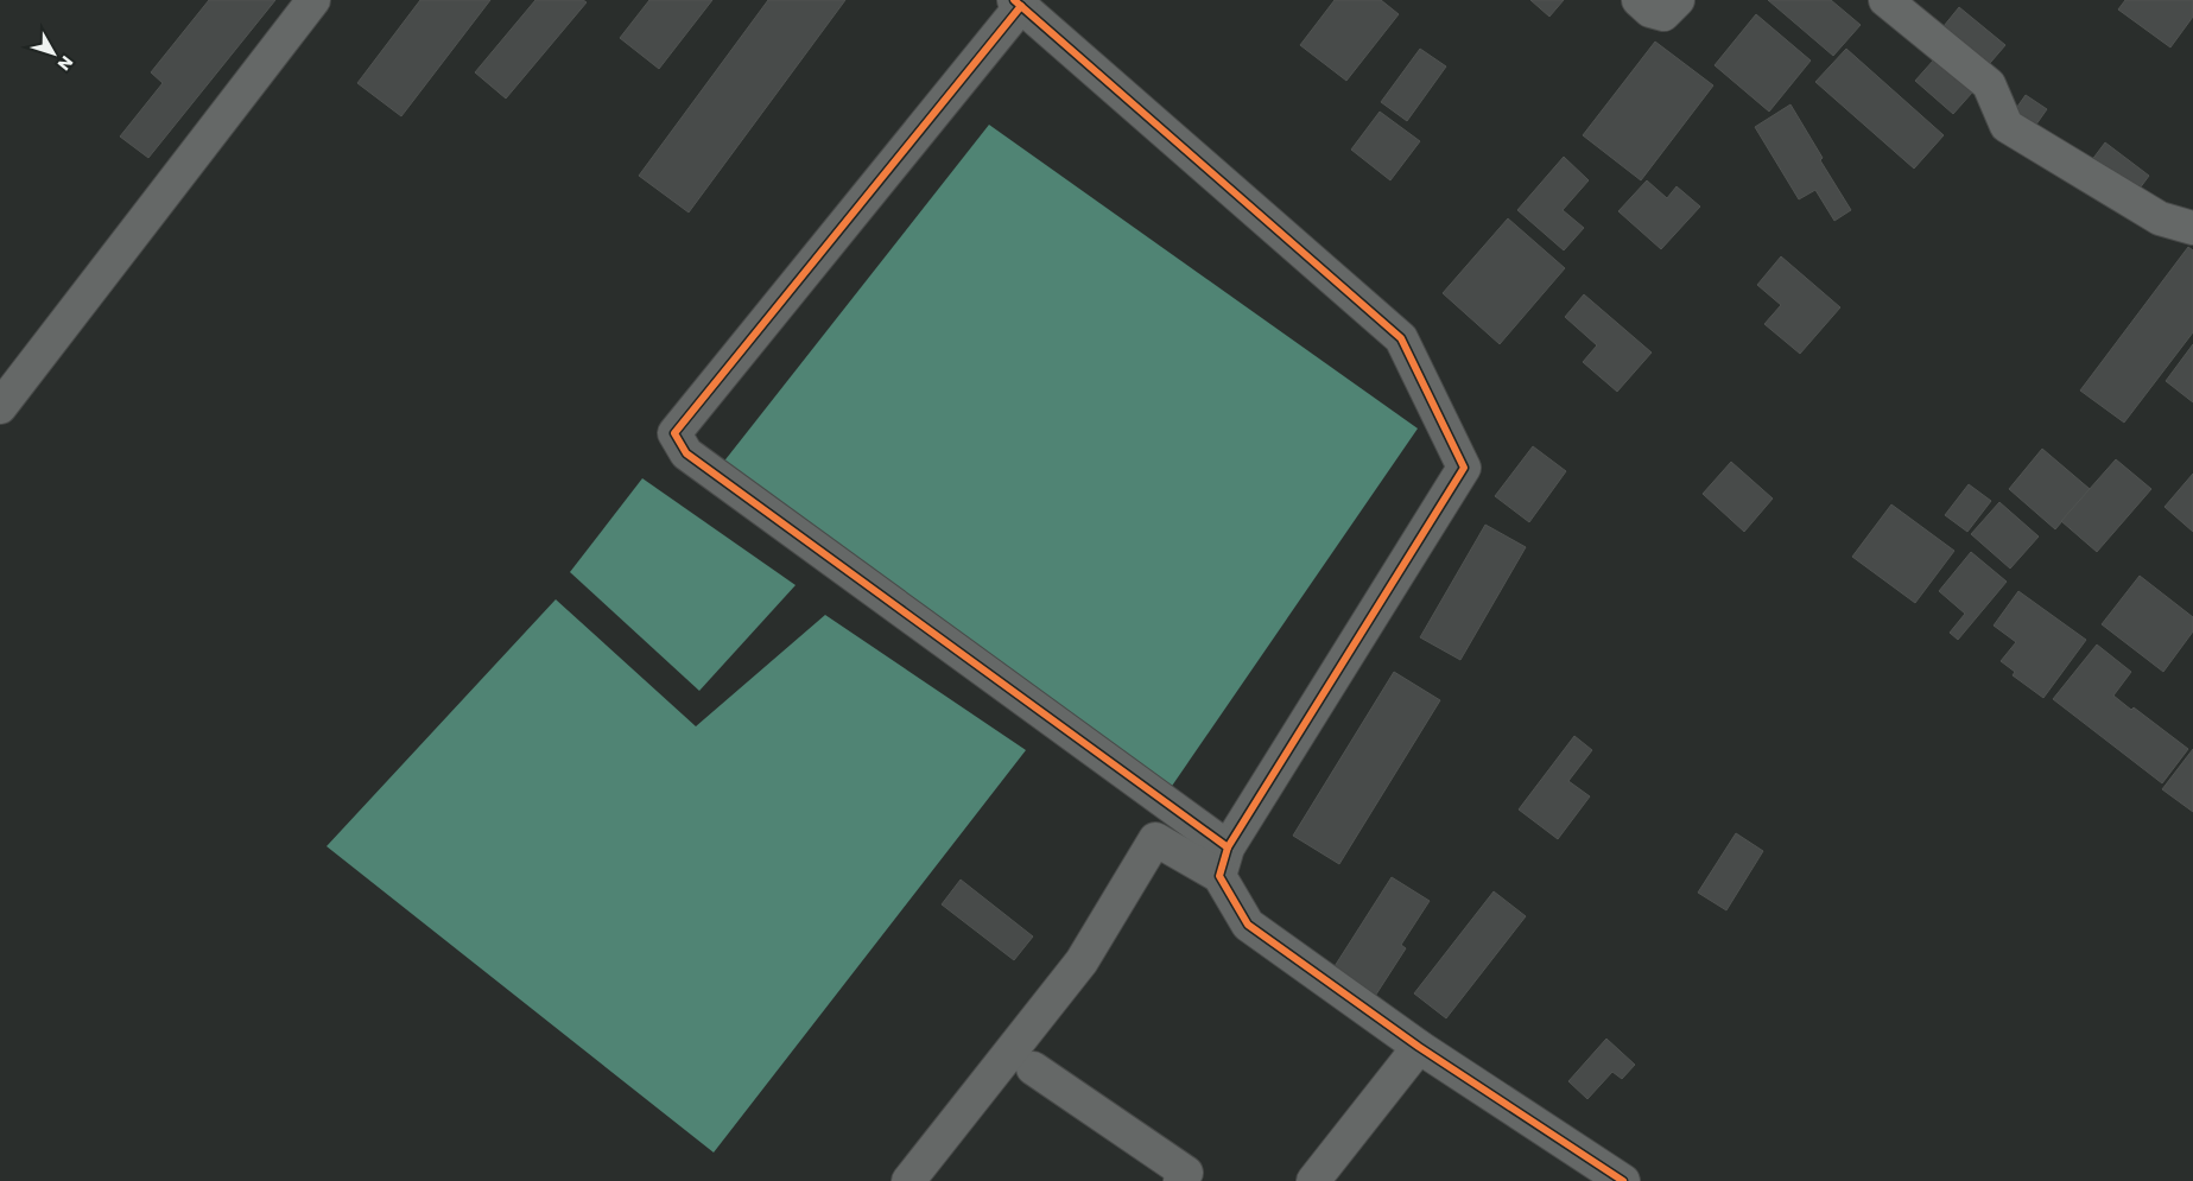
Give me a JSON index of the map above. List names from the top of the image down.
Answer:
{
  "north": "bottom right"
}
